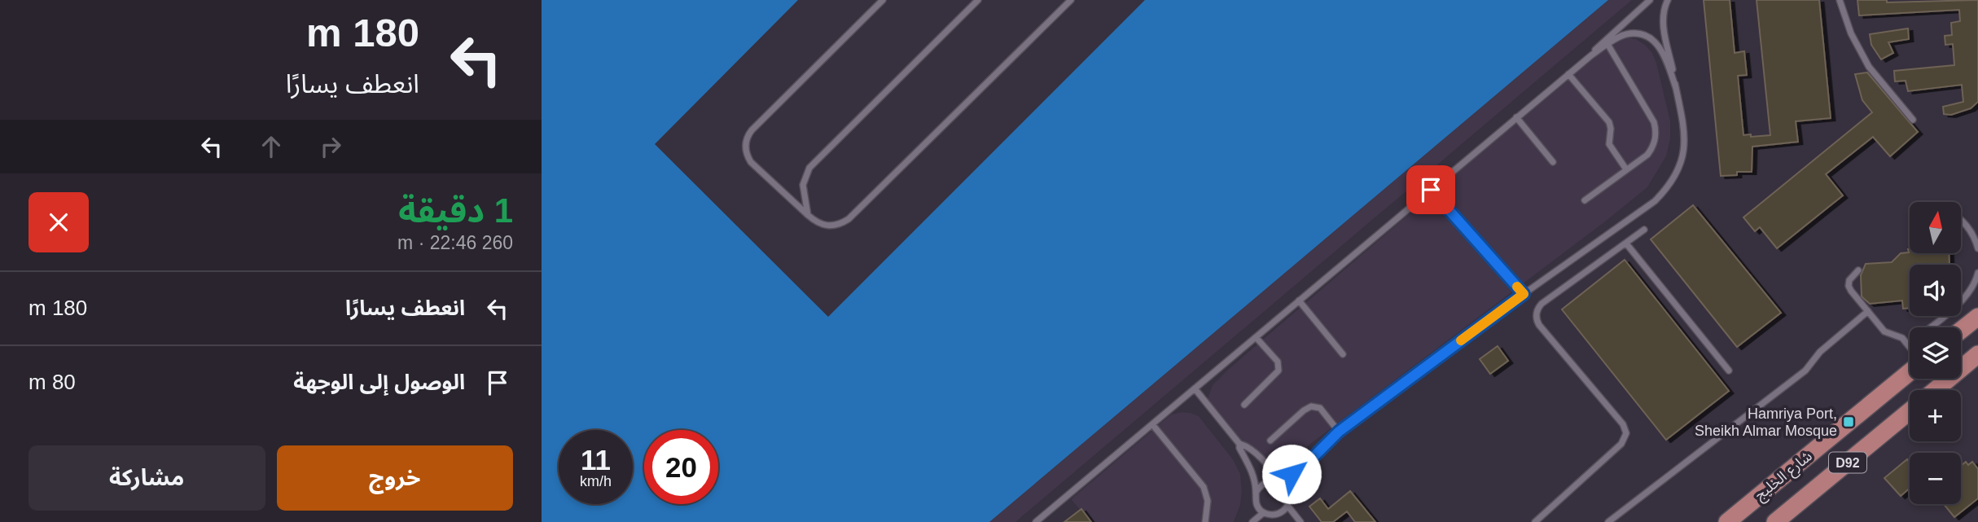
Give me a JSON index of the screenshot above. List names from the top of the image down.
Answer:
{
  "streets": {
    "main road": ["D92", "شارع الخليج"]
  },
  "places": {
    "transit": ["Hamriya Port, Sheikh Almar Mosque"]
  },
  "north": "top",
  "page": {
    "turn": ["180 m", "انعطف يسارًا"],
    "heading": ["1 دقيقة", "260 m · 22:46"],
    "map_buttons": ["+", "−"],
    "list": [
      {
        "name": "انعطف يسارًا",
        "value": "180 m"
      },
      {
        "name": "الوصول إلى الوجهة",
        "value": "80 m"
      }
    ],
    "speed": "11 km/h",
    "limit": "20",
    "buttons": ["خروج", "مشاركة"]
  }
}
